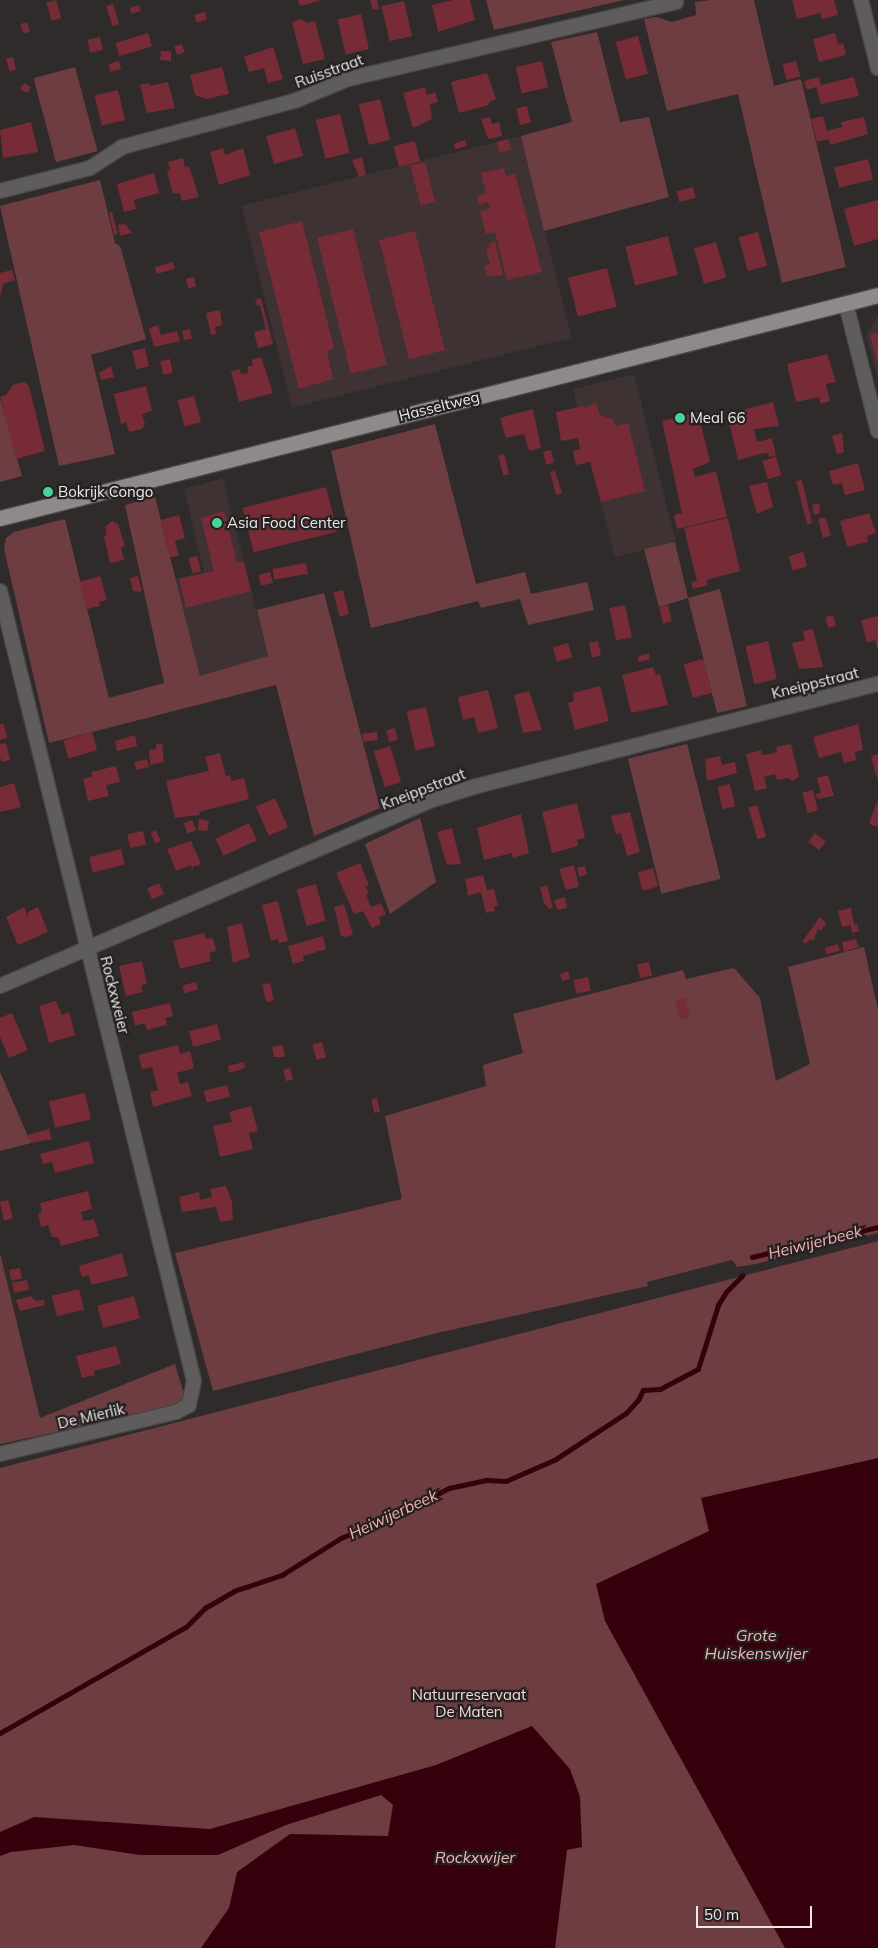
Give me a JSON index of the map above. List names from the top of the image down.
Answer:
{
  "streets": {
    "main road": ["Hasseltweg"],
    "street": [
      "Ruisstraat",
      "Kneippstraat",
      "Rockxweier",
      "De Mierlik"
    ]
  },
  "crossings": [
    ["Kneippstraat", "Rockxweier"],
    ["Rockxweier", "De Mierlik"]
  ],
  "water": ["Heiwijerbeek", "Grote Huiskenswijer", "Rockxwijer"],
  "parks": ["Natuurreservaat De Maten"],
  "places": ["Meal 66", "Bokrijk Congo", "Asia Food Center"],
  "scale_bar": "50 m"
}
